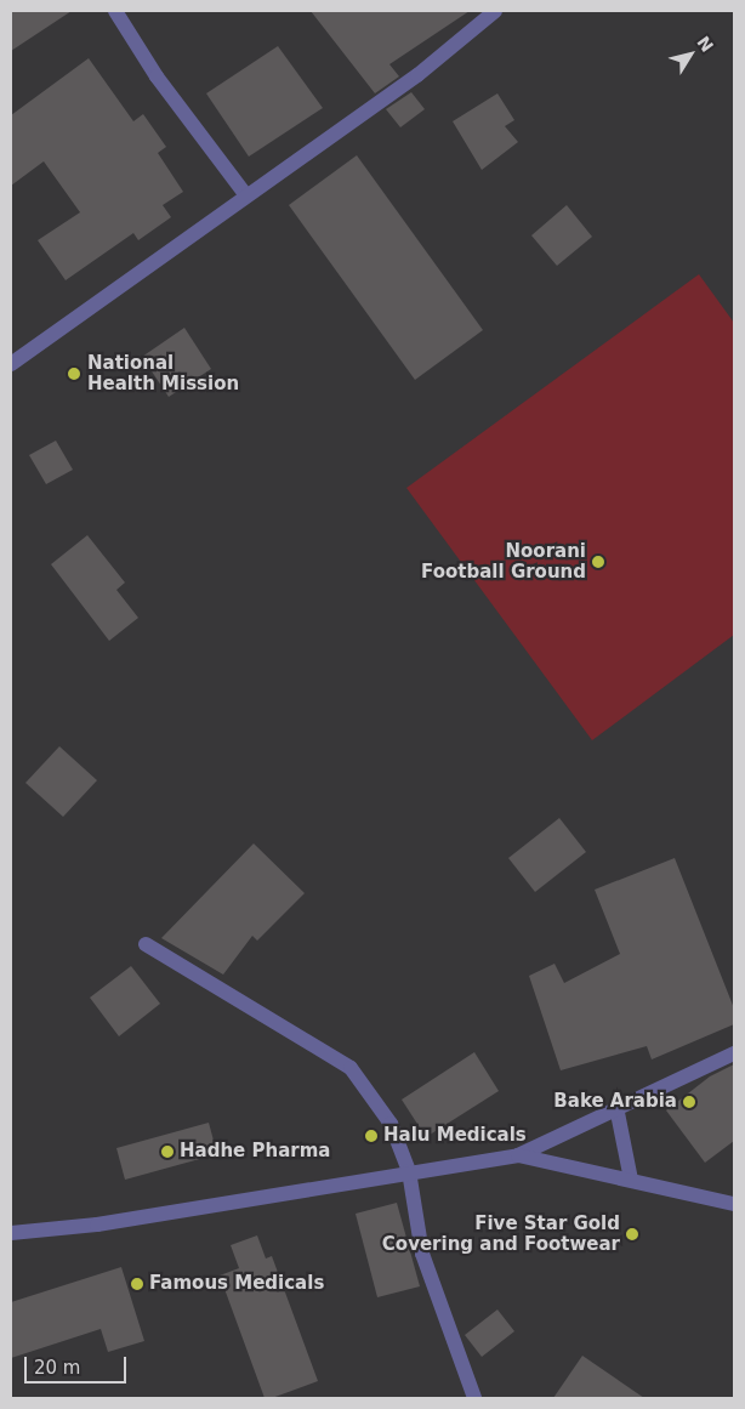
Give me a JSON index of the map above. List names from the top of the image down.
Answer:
{
  "places": [
    "National Health Mission",
    "Noorani Football Ground",
    "Bake Arabia",
    "Halu Medicals",
    "Hadhe Pharma",
    "Five Star Gold Covering and Footwear",
    "Famous Medicals"
  ],
  "scale_bar": "20 m",
  "north": "top right"
}
